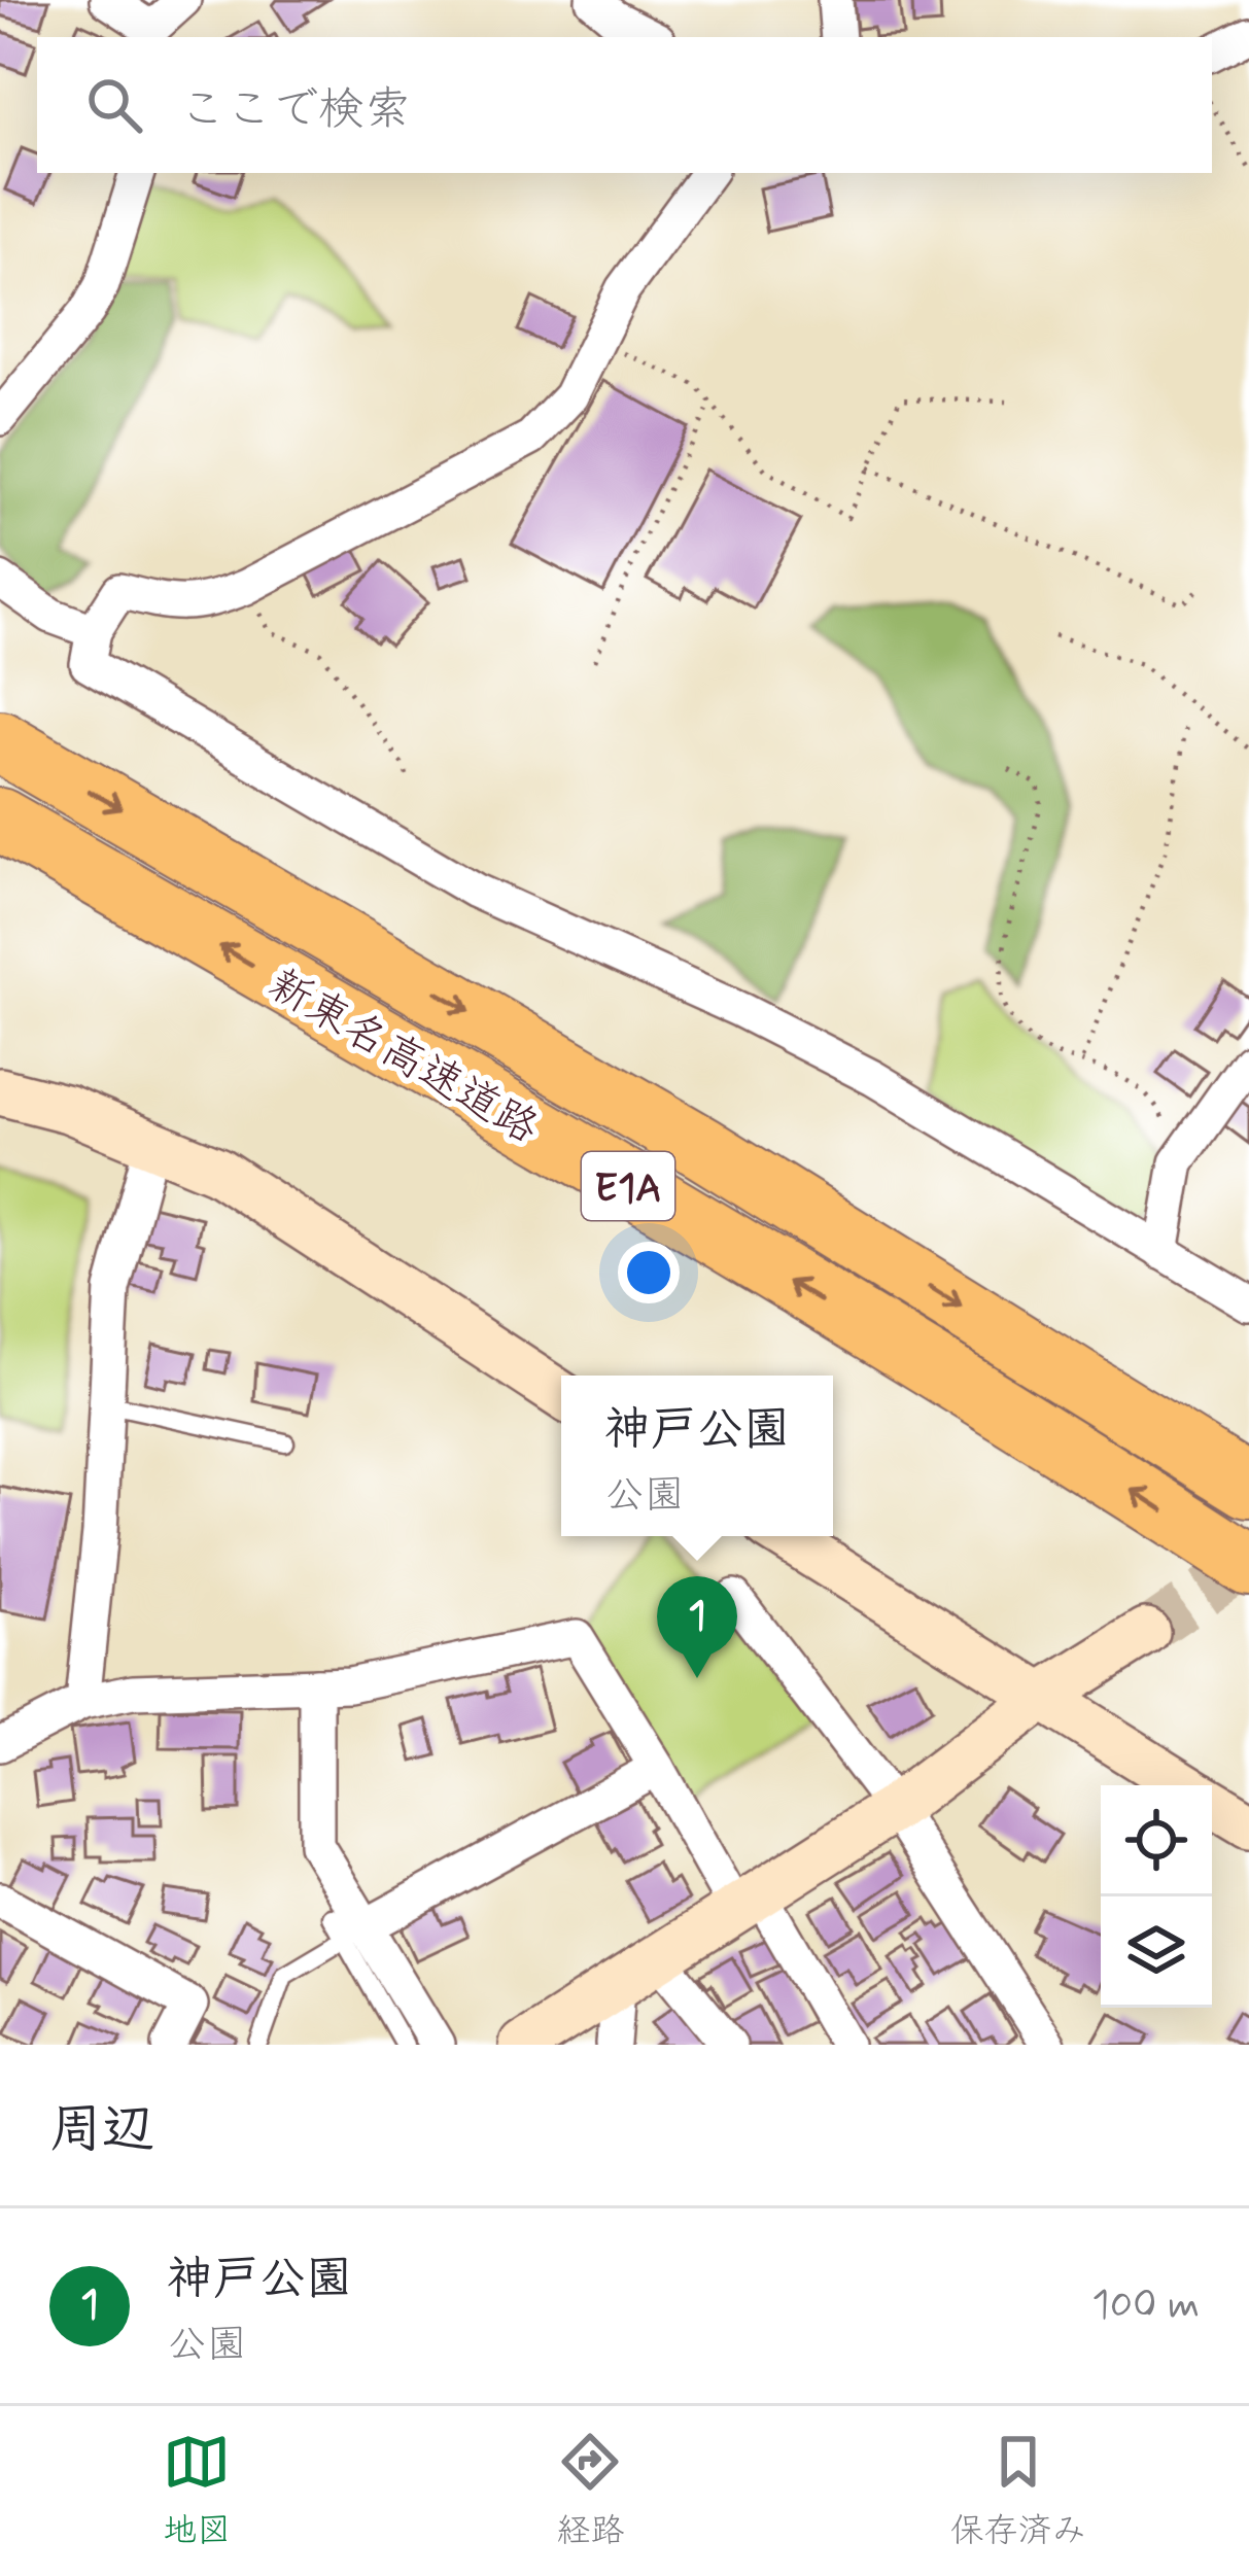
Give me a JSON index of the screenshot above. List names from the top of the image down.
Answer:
{
  "streets": {
    "highway": ["新東名高速道路", "E1A"]
  },
  "page": {
    "search": "ここで検索",
    "popup": ["神戸公園", "公園"],
    "pins": "1",
    "heading": "周辺",
    "list": [
      {
        "mark": "1",
        "name": "神戸公園",
        "note": "公園",
        "value": "100 m"
      }
    ],
    "nav": ["地図", "経路", "保存済み"]
  }
}
